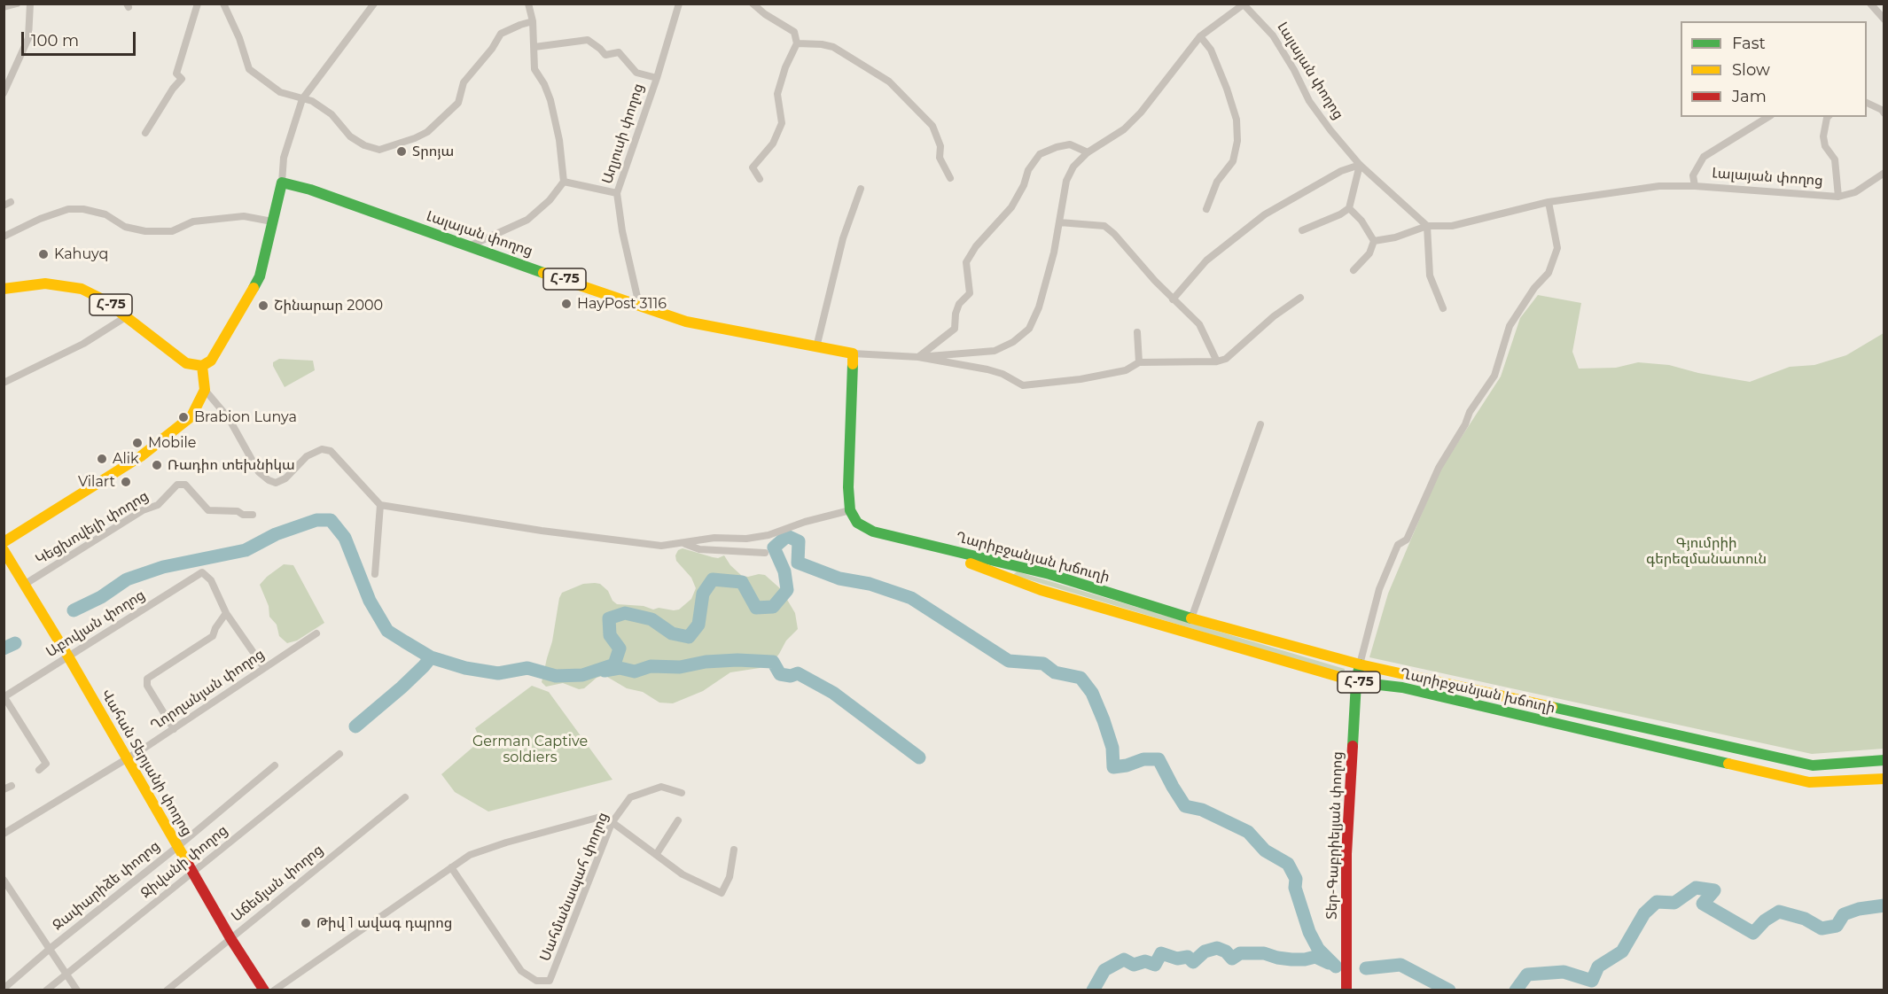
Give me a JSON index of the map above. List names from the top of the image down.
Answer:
{
  "streets": {
    "main road": [
      "Լալայան փողոց",
      "Հ-75",
      "Ղարիբջանյան խճուղի",
      "Վահան Տերյանի փողոց",
      "Տեր-Գաբրիելյան փողոց"
    ],
    "street": [
      "Աղյուսի փողոց",
      "Կեցխովելի փողոց",
      "Աբովյան փողոց",
      "Ղորղանյան փողոց",
      "Ջիվանի փողոց",
      "Աճեմյան փողոց",
      "Ջափարիձե փողոց",
      "Սահմանապահ փողոց"
    ]
  },
  "crossings": [
    ["Լալայան փողոց", "Աղյուսի փողոց"],
    ["Կեցխովելի փողոց", "Վահան Տերյանի փողոց"],
    ["Ղարիբջանյան խճուղի", "Տեր-Գաբրիելյան փողոց"],
    ["Աբովյան փողոց", "Վահան Տերյանի փողոց"],
    ["Ղորղանյան փողոց", "Վահան Տերյանի փողոց"],
    ["Վահան Տերյանի փողոց", "Ջիվանի փողոց"],
    ["Վահան Տերյանի փողոց", "Աճեմյան փողոց"],
    ["Վահան Տերյանի փողոց", "Ջափարիձե փողոց"]
  ],
  "parks": ["Գյումրիի գերեզմանատուն", "German Captive soldiers"],
  "places": [
    "Տրոյա",
    "Kahuyq",
    "HayPost 3116",
    "Շինարար 2000",
    "Brabion Lunya",
    "Mobile",
    "Alik",
    "Ռադիո տեխնիկա",
    "Vilart",
    "Թիվ 1 ավագ դպրոց"
  ],
  "legend": ["Fast", "Slow", "Jam"],
  "scale_bar": "100 m"
}
